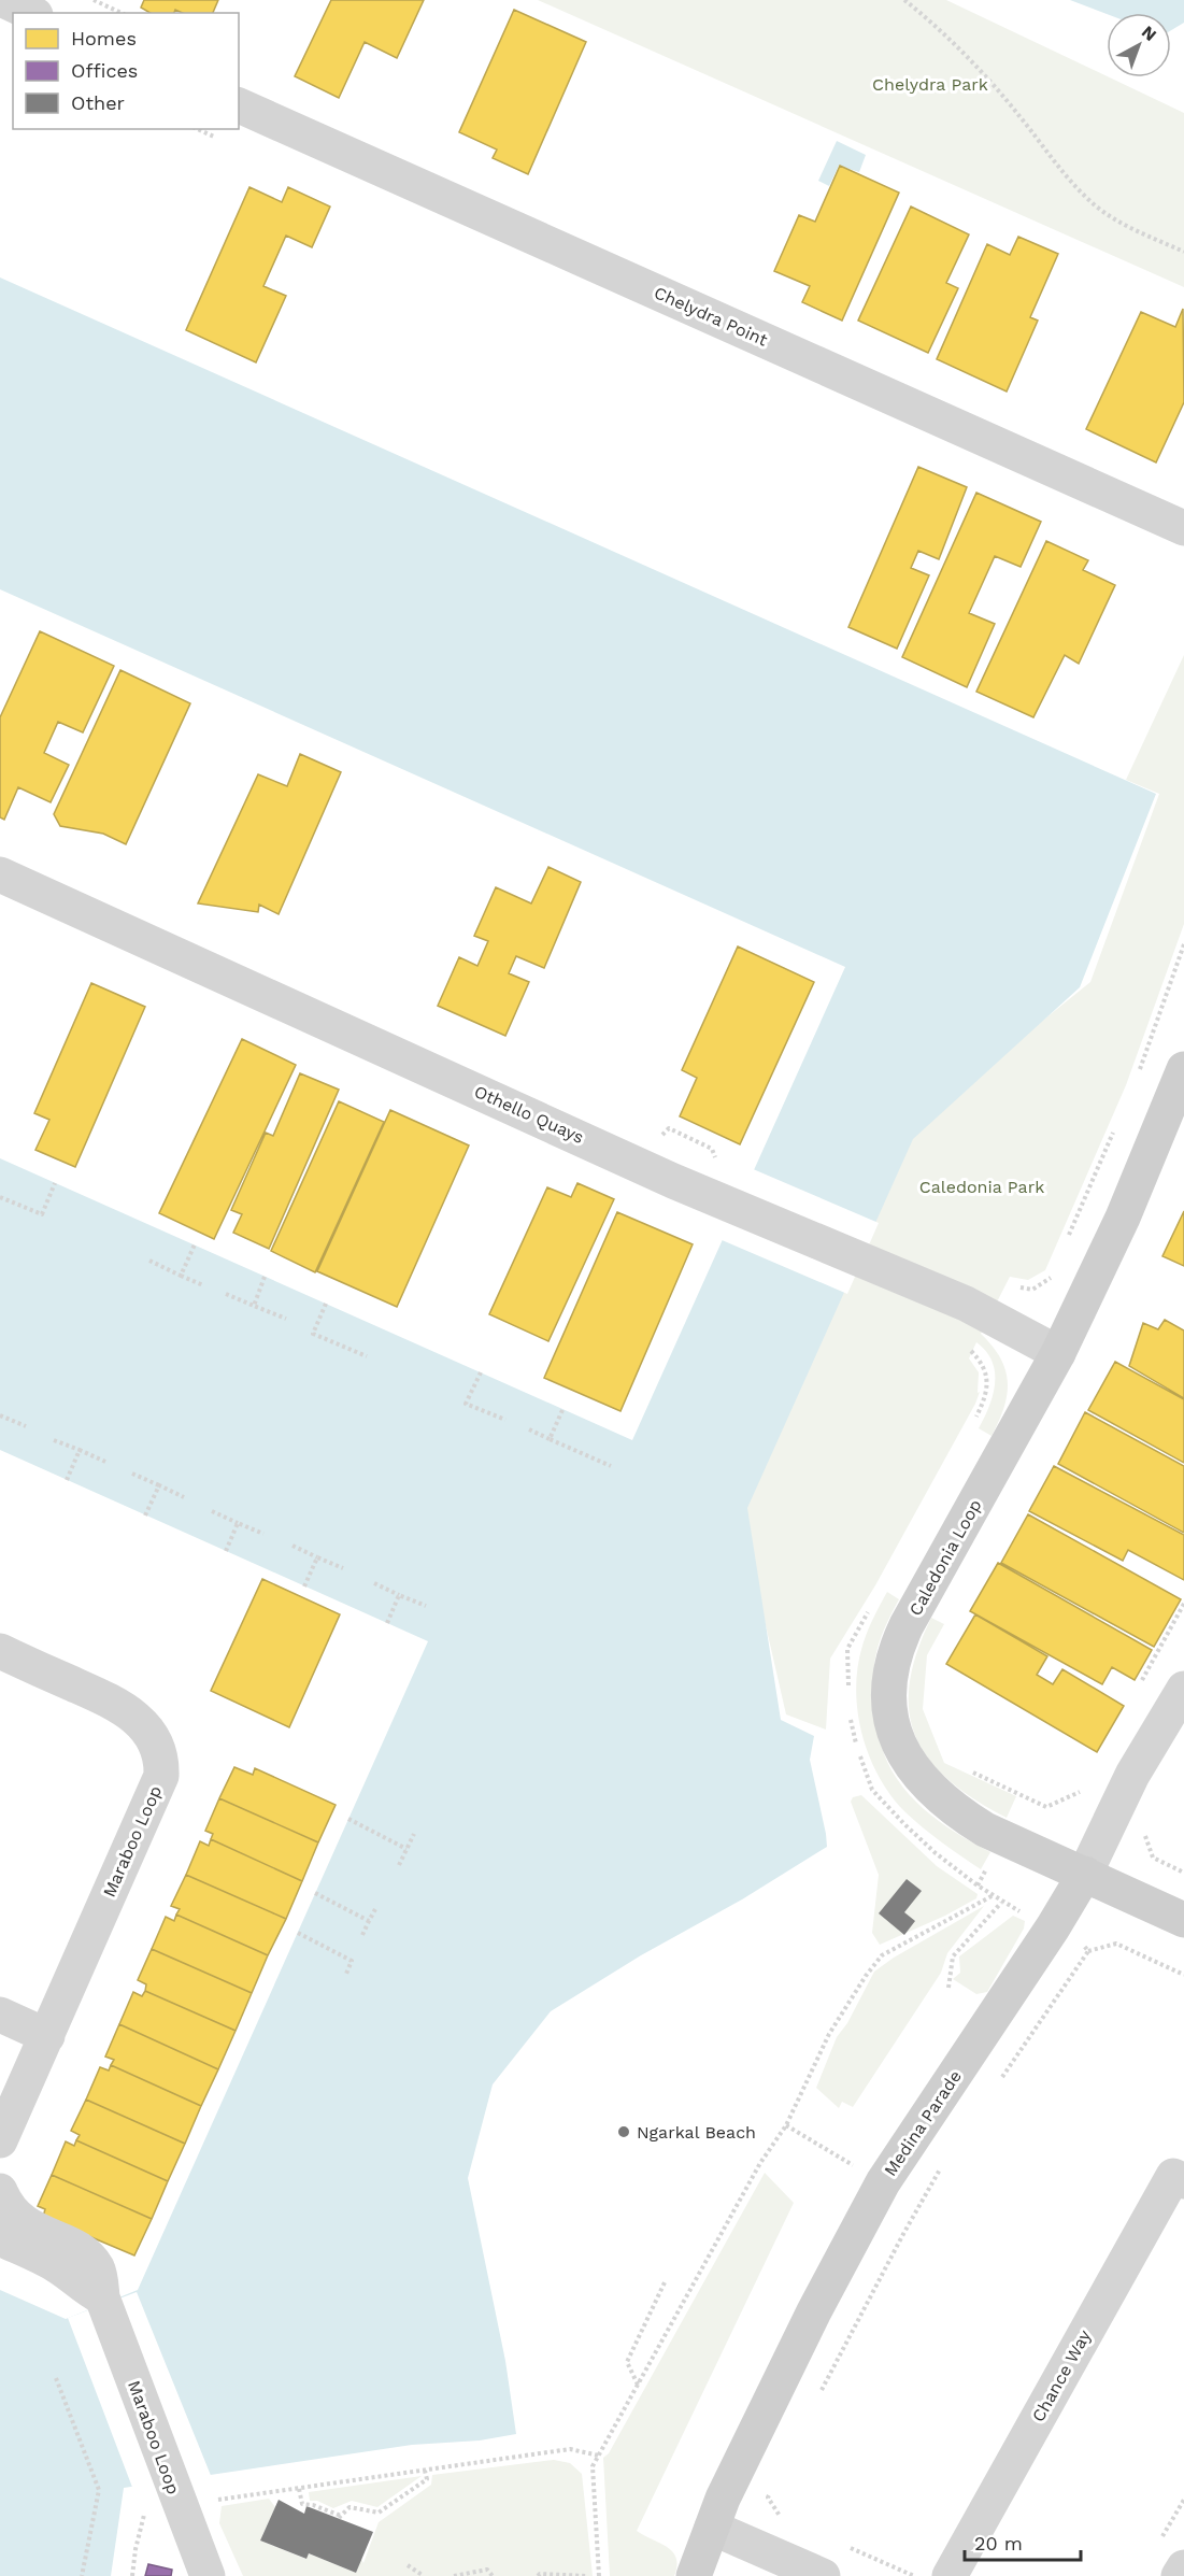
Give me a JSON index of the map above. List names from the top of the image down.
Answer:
{
  "streets": {
    "street": [
      "Chelydra Point",
      "Othello Quays",
      "Caledonia Loop",
      "Maraboo Loop",
      "Medina Parade",
      "Chance Way"
    ]
  },
  "crossings": [
    ["Othello Quays", "Caledonia Loop"],
    ["Caledonia Loop", "Medina Parade"]
  ],
  "parks": ["Chelydra Park", "Caledonia Park"],
  "places": ["Ngarkal Beach"],
  "legend": ["Homes", "Offices", "Other"],
  "scale_bar": "20 m",
  "north": "top right"
}
